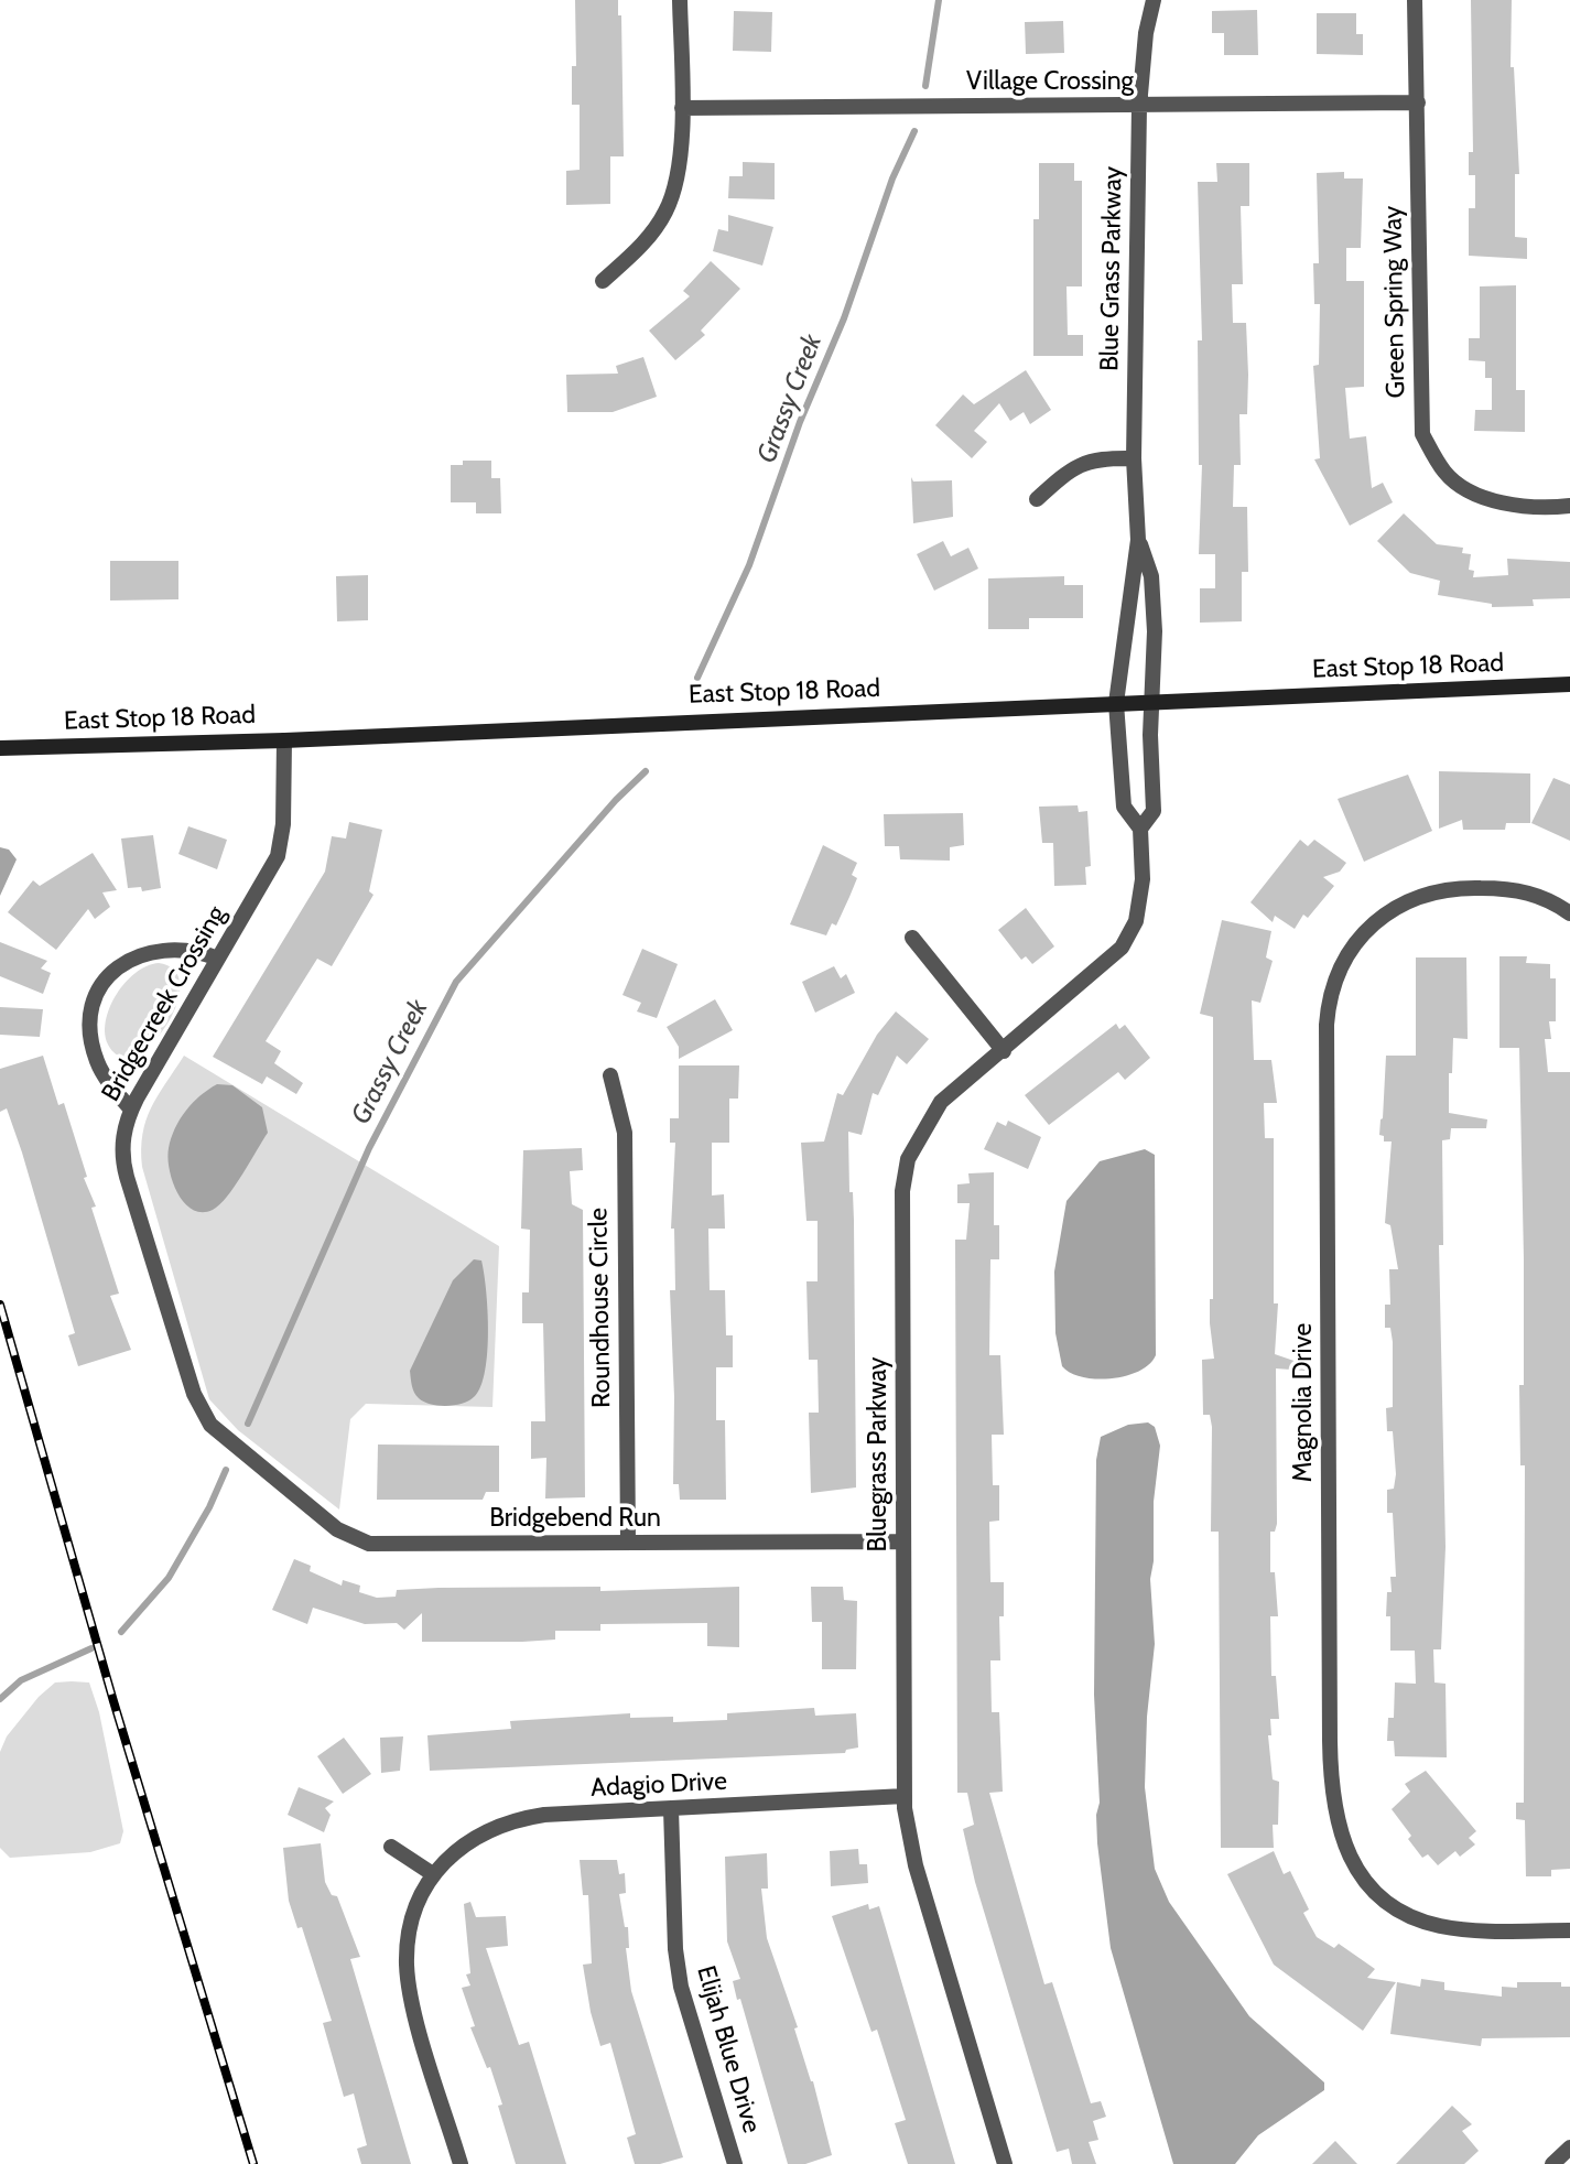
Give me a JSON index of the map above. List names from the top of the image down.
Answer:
{
  "streets": {
    "street": [
      "Village Crossing",
      "Blue Grass Parkway",
      "Green Spring Way",
      "East Stop 18 Road",
      "Bridgecreek Crossing",
      "Roundhouse Circle",
      "Magnolia Drive",
      "Bluegrass Parkway",
      "Bridgebend Run",
      "Adagio Drive",
      "Elijah Blue Drive"
    ]
  },
  "crossings": [
    ["Village Crossing", "Blue Grass Parkway"],
    ["Village Crossing", "Green Spring Way"],
    ["Blue Grass Parkway", "East Stop 18 Road"],
    ["Blue Grass Parkway", "Bluegrass Parkway"],
    ["East Stop 18 Road", "Bridgecreek Crossing"],
    ["East Stop 18 Road", "Bluegrass Parkway"],
    ["Bridgecreek Crossing", "Bridgebend Run"],
    ["Roundhouse Circle", "Bridgebend Run"],
    ["Bluegrass Parkway", "Bridgebend Run"],
    ["Bluegrass Parkway", "Adagio Drive"],
    ["Adagio Drive", "Elijah Blue Drive"]
  ],
  "water": ["Grassy Creek"]
}
